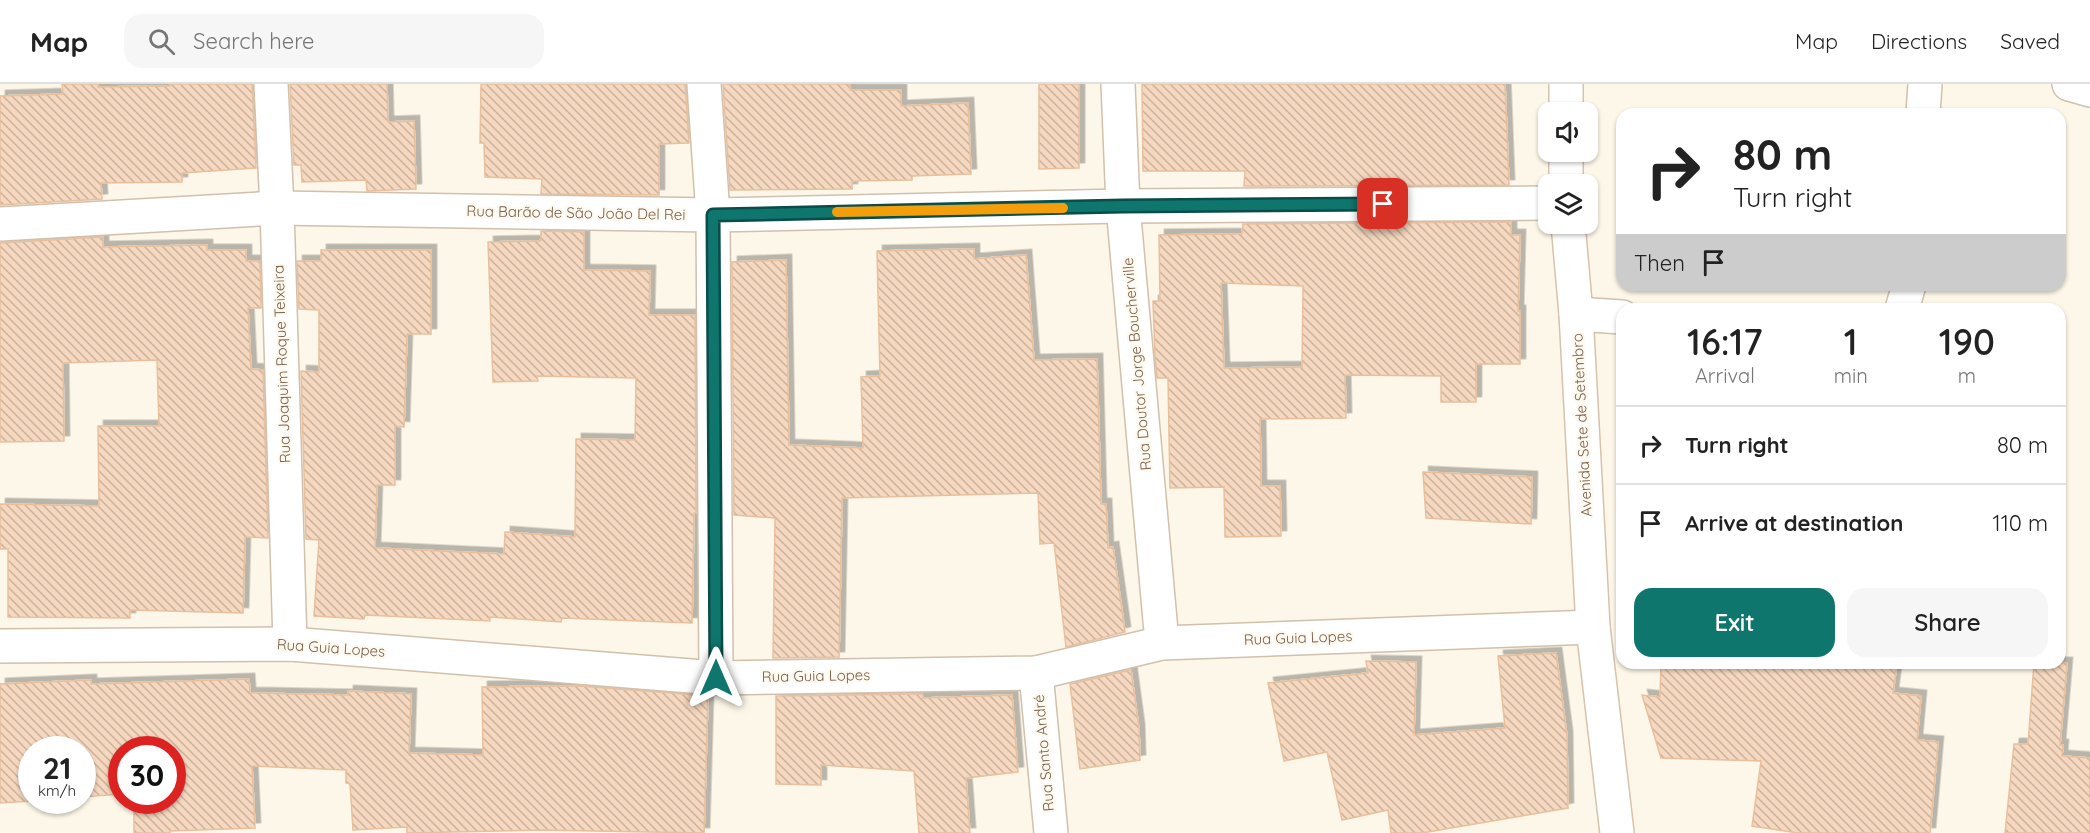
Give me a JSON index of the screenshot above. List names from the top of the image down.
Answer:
{
  "streets": {
    "street": [
      "Rua Barão de São João Del Rei",
      "Rua Joaquim Roque Teixeira",
      "Rua Doutor Jorge Boucherville",
      "Avenida Sete de Setembro",
      "Rua Guia Lopes",
      "Rua Santo André"
    ]
  },
  "crossings": [
    ["Rua Barão de São João Del Rei", "Rua Joaquim Roque Teixeira"],
    ["Rua Barão de São João Del Rei", "Rua Doutor Jorge Boucherville"],
    ["Rua Joaquim Roque Teixeira", "Rua Guia Lopes"],
    ["Rua Doutor Jorge Boucherville", "Rua Guia Lopes"],
    ["Avenida Sete de Setembro", "Rua Guia Lopes"],
    ["Rua Guia Lopes", "Rua Santo André"]
  ],
  "page": {
    "header": "Map",
    "search": "Search here",
    "nav": ["Map", "Directions", "Saved"],
    "turn": ["80 m", "Turn right"],
    "then": "Then",
    "eta": [
      "16:17",
      "Arrival",
      "1",
      "min",
      "190",
      "m"
    ],
    "list": [
      {
        "name": "Turn right",
        "value": "80 m"
      },
      {
        "name": "Arrive at destination",
        "value": "110 m"
      }
    ],
    "buttons": ["Exit", "Share"],
    "speed": "21 km/h",
    "limit": "30"
  }
}
